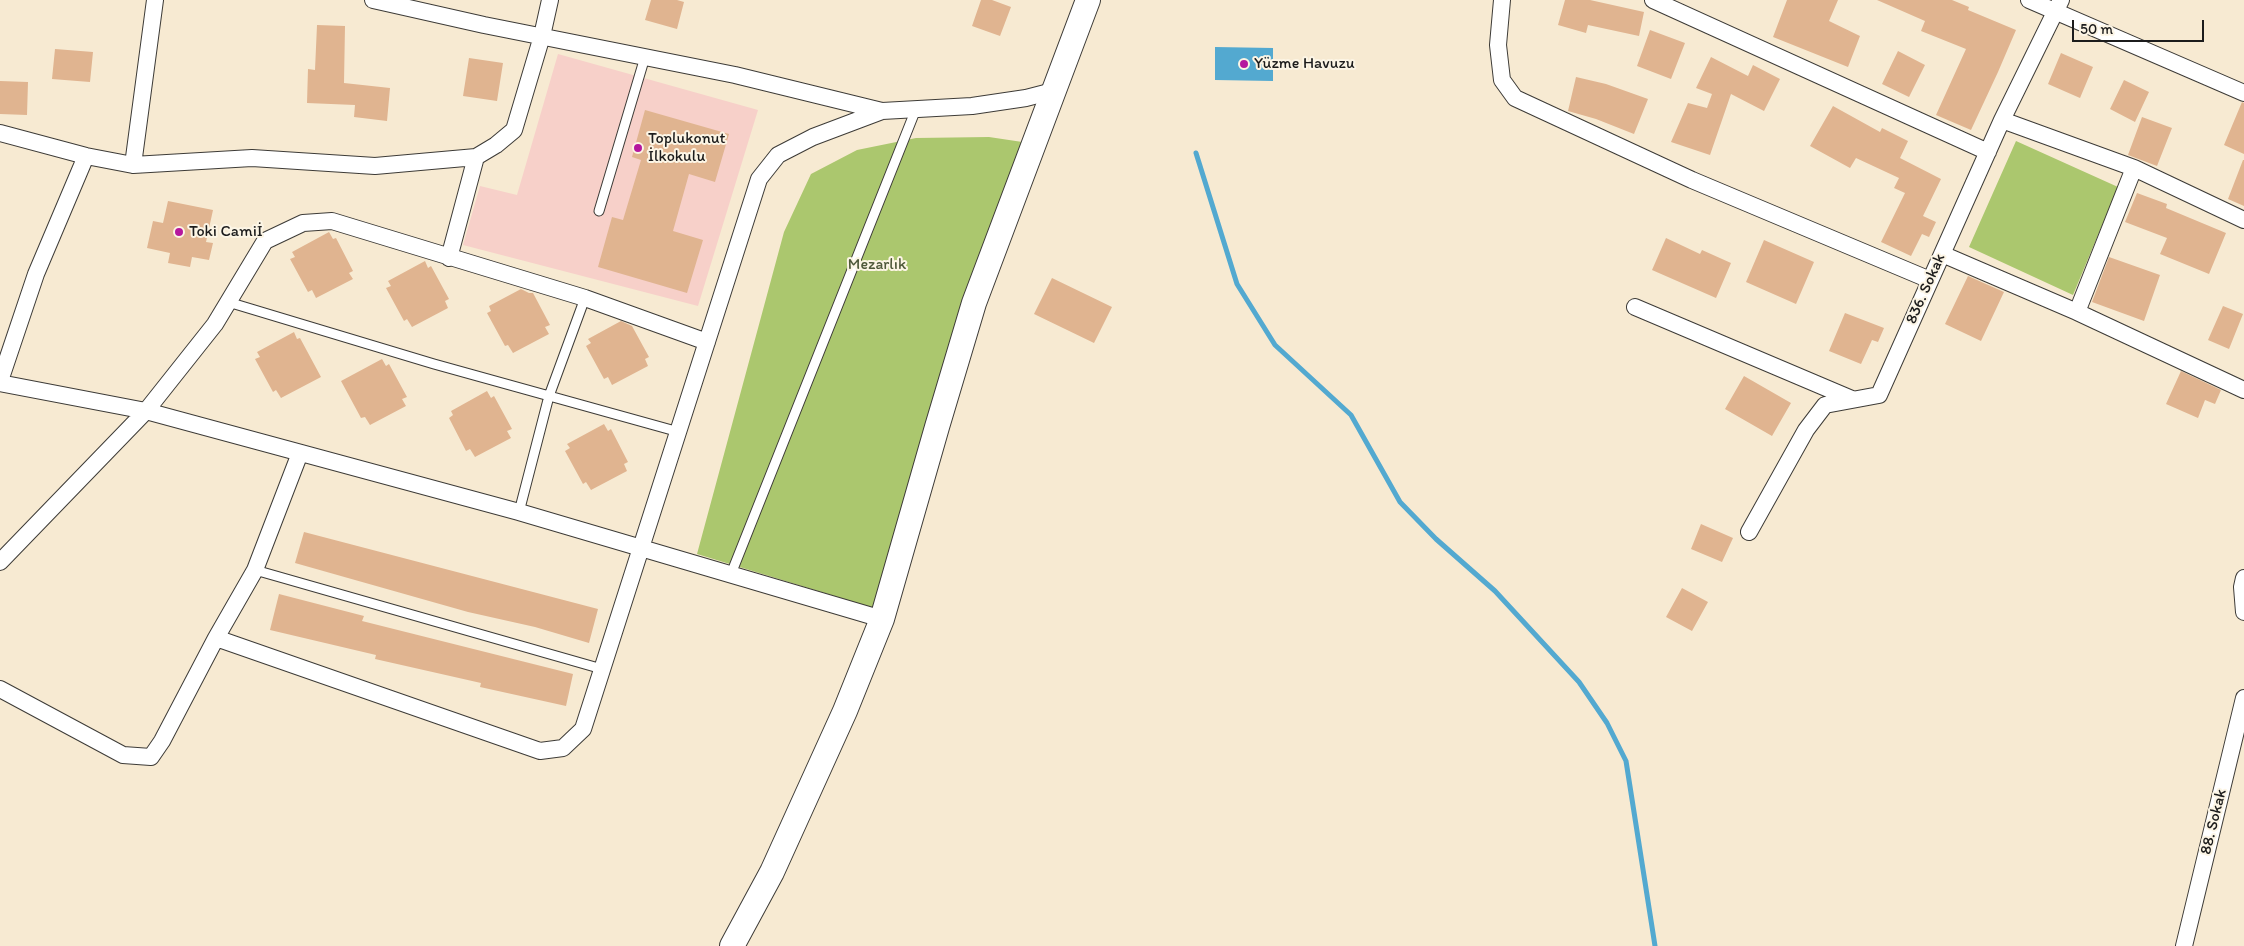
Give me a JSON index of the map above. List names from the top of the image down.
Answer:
{
  "streets": {
    "street": ["836. Sokak", "88. Sokak"]
  },
  "parks": ["Mezarlık"],
  "places": ["Yüzme Havuzu", "Toplukonut İlkokulu", "Toki Camiİ"],
  "scale_bar": "50 m"
}
